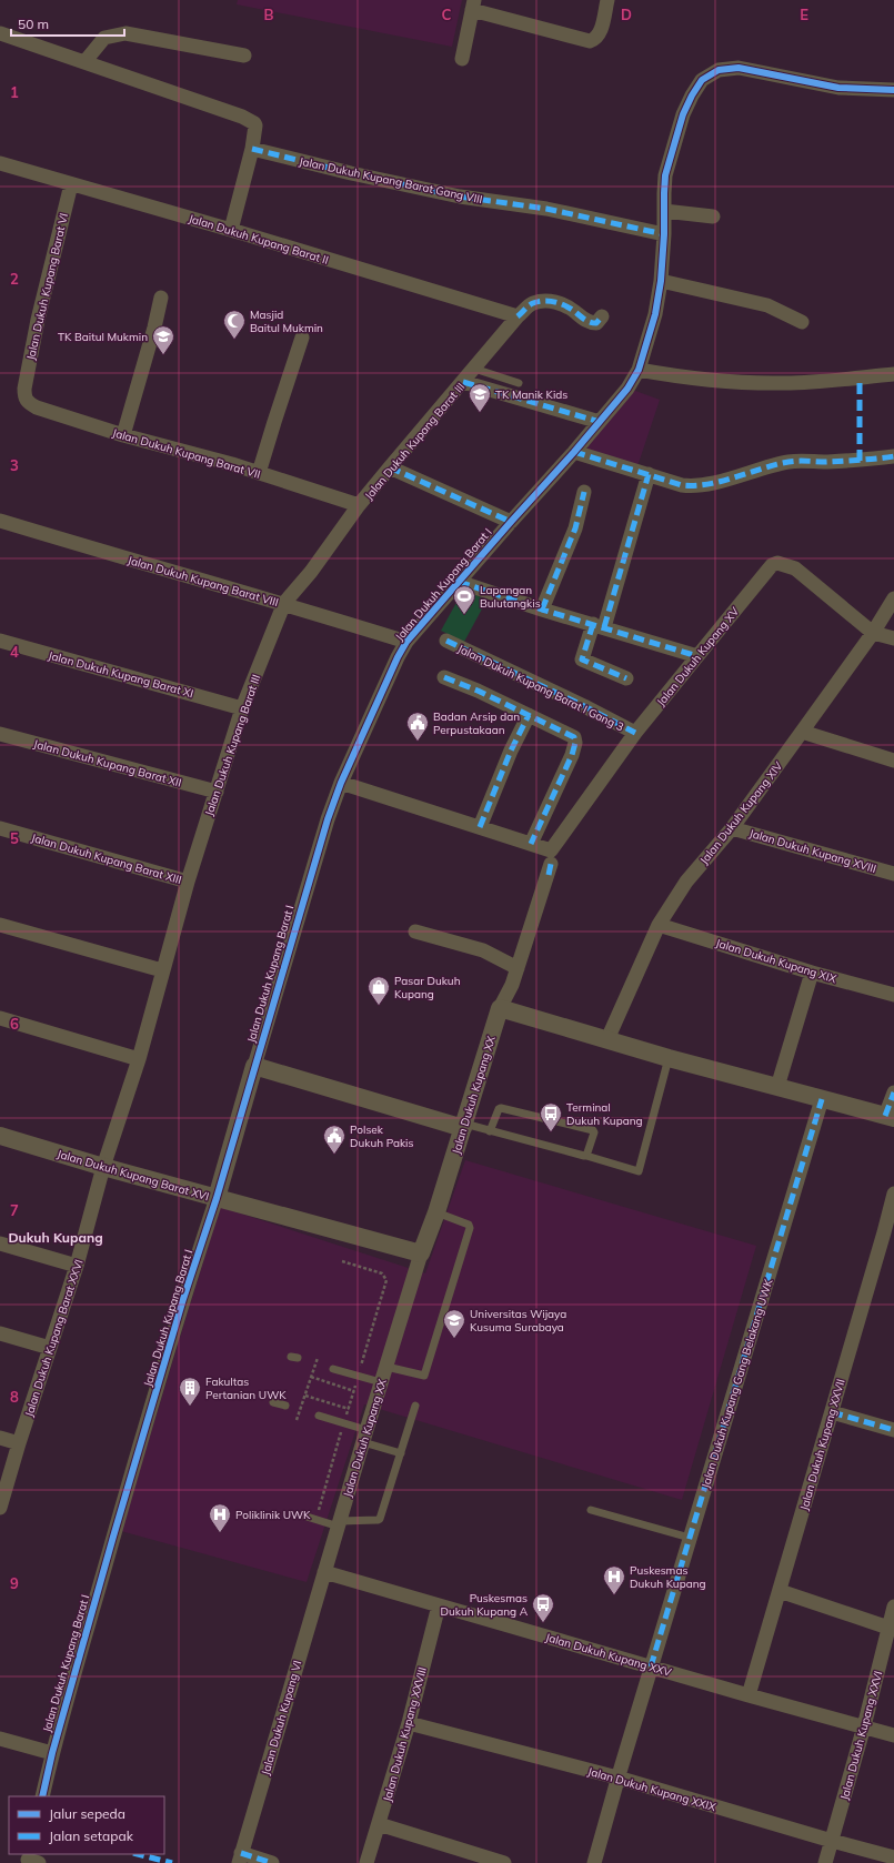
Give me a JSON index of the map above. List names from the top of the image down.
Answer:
{
  "streets": {
    "street": [
      "Jalan Dukuh Kupang Barat Gang VIII",
      "Jalan Dukuh Kupang Barat II",
      "Jalan Dukuh Kupang Barat VI",
      "Jalan Dukuh Kupang Barat III",
      "Jalan Dukuh Kupang Barat VII",
      "Jalan Dukuh Kupang Barat VIII",
      "Jalan Dukuh Kupang Barat I",
      "Jalan Dukuh Kupang XV",
      "Jalan Dukuh Kupang Barat XI",
      "Jalan Dukuh Kupang Barat I Gang 3",
      "Jalan Dukuh Kupang Barat XII",
      "Jalan Dukuh Kupang XIV",
      "Jalan Dukuh Kupang XVIII",
      "Jalan Dukuh Kupang Barat XIII",
      "Jalan Dukuh Kupang XIX",
      "Jalan Dukuh Kupang XX",
      "Jalan Dukuh Kupang Barat XVI",
      "Jalan Dukuh Kupang Barat XXVI",
      "Jalan Dukuh Kupang Gang Belakang UWK",
      "Jalan Dukuh Kupang XXVII",
      "Jalan Dukuh Kupang XXV",
      "Jalan Dukuh Kupang VI",
      "Jalan Dukuh Kupang XXVIII",
      "Jalan Dukuh Kupang XXVI",
      "Jalan Dukuh Kupang XXIX"
    ]
  },
  "crossings": [
    ["Jalan Dukuh Kupang Barat Gang VIII", "Jalan Dukuh Kupang Barat I"],
    ["Jalan Dukuh Kupang Barat II", "Jalan Dukuh Kupang Barat VI"],
    ["Jalan Dukuh Kupang Barat II", "Jalan Dukuh Kupang Barat III"],
    ["Jalan Dukuh Kupang Barat VI", "Jalan Dukuh Kupang Barat VII"],
    ["Jalan Dukuh Kupang Barat III", "Jalan Dukuh Kupang Barat VII"],
    ["Jalan Dukuh Kupang Barat III", "Jalan Dukuh Kupang Barat VIII"],
    ["Jalan Dukuh Kupang Barat III", "Jalan Dukuh Kupang Barat XI"],
    ["Jalan Dukuh Kupang Barat III", "Jalan Dukuh Kupang Barat XII"],
    ["Jalan Dukuh Kupang Barat III", "Jalan Dukuh Kupang Barat XIII"],
    ["Jalan Dukuh Kupang Barat III", "Jalan Dukuh Kupang Barat XVI"],
    ["Jalan Dukuh Kupang Barat III", "Jalan Dukuh Kupang Barat XXVI"],
    ["Jalan Dukuh Kupang Barat VIII", "Jalan Dukuh Kupang Barat I"],
    ["Jalan Dukuh Kupang Barat I", "Jalan Dukuh Kupang Barat XVI"],
    ["Jalan Dukuh Kupang XV", "Jalan Dukuh Kupang Barat I Gang 3"],
    ["Jalan Dukuh Kupang XV", "Jalan Dukuh Kupang XIV"],
    ["Jalan Dukuh Kupang XV", "Jalan Dukuh Kupang XX"],
    ["Jalan Dukuh Kupang XIV", "Jalan Dukuh Kupang XVIII"],
    ["Jalan Dukuh Kupang XIV", "Jalan Dukuh Kupang XIX"],
    ["Jalan Dukuh Kupang XX", "Jalan Dukuh Kupang Barat XVI"],
    ["Jalan Dukuh Kupang XX", "Jalan Dukuh Kupang XXV"],
    ["Jalan Dukuh Kupang XX", "Jalan Dukuh Kupang VI"],
    ["Jalan Dukuh Kupang Barat XVI", "Jalan Dukuh Kupang Barat XXVI"],
    ["Jalan Dukuh Kupang Gang Belakang UWK", "Jalan Dukuh Kupang XXV"],
    ["Jalan Dukuh Kupang Gang Belakang UWK", "Jalan Dukuh Kupang XXIX"],
    ["Jalan Dukuh Kupang XXVII", "Jalan Dukuh Kupang XXV"],
    ["Jalan Dukuh Kupang XXV", "Jalan Dukuh Kupang VI"],
    ["Jalan Dukuh Kupang XXV", "Jalan Dukuh Kupang XXVIII"],
    ["Jalan Dukuh Kupang XXV", "Jalan Dukuh Kupang XXVI"],
    ["Jalan Dukuh Kupang XXVIII", "Jalan Dukuh Kupang XXIX"],
    ["Jalan Dukuh Kupang XXVI", "Jalan Dukuh Kupang XXIX"]
  ],
  "districts": ["Dukuh Kupang"],
  "places": {
    "mosque": ["Masjid Baitul Mukmin"],
    "school or university": ["TK Baitul Mukmin", "TK Manik Kids", "Universitas Wijaya Kusuma Surabaya"],
    "sports": ["Lapangan Bulutangkis"],
    "public building": ["Badan Arsip dan Perpustakaan", "Polsek Dukuh Pakis"],
    "shop": ["Pasar Dukuh Kupang"],
    "bus stop": ["Terminal Dukuh Kupang", "Puskesmas Dukuh Kupang A"],
    "building": ["Fakultas Pertanian UWK"],
    "hospital": ["Poliklinik UWK", "Puskesmas Dukuh Kupang"]
  },
  "legend": ["Jalur sepeda", "Jalan setapak"],
  "scale_bar": "50 m",
  "grid": {
    "columns": [
      "B",
      "C",
      "D",
      "E"
    ],
    "rows": [
      "1",
      "2",
      "3",
      "4",
      "5",
      "6",
      "7",
      "8",
      "9"
    ]
  }
}
